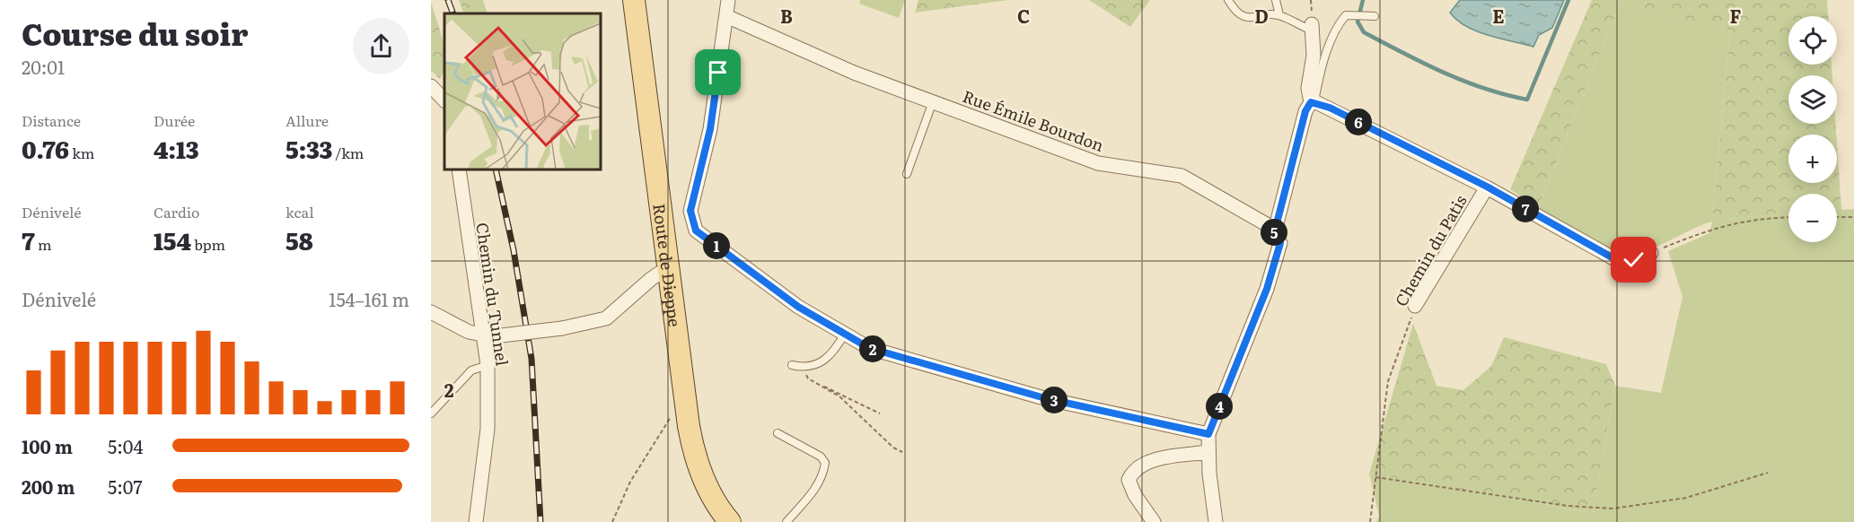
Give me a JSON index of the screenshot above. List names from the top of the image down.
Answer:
{
  "streets": {
    "main road": ["Route de Dieppe"],
    "street": ["Rue Émile Bourdon", "Chemin du Patis", "Chemin du Tunnel"]
  },
  "page": {
    "heading": ["Course du soir", "20:01"],
    "map_buttons": ["+", "−"],
    "stats": [
      ["Distance", "0.76 km"],
      ["Durée", "4:13"],
      ["Allure", "5:33 /km"],
      ["Dénivelé", "7 m"],
      ["Cardio", "154 bpm"],
      ["kcal", "58"]
    ],
    "pins": [
      "6",
      "7",
      "5",
      "1",
      "2",
      "3",
      "4"
    ],
    "chart": ["Dénivelé", "154–161 m"],
    "list": [
      {
        "name": "100 m",
        "note": "5:04"
      },
      {
        "name": "200 m",
        "note": "5:07"
      }
    ]
  },
  "grid": {
    "columns": [
      "B",
      "C",
      "D",
      "E",
      "F"
    ],
    "rows": ["2"]
  }
}
